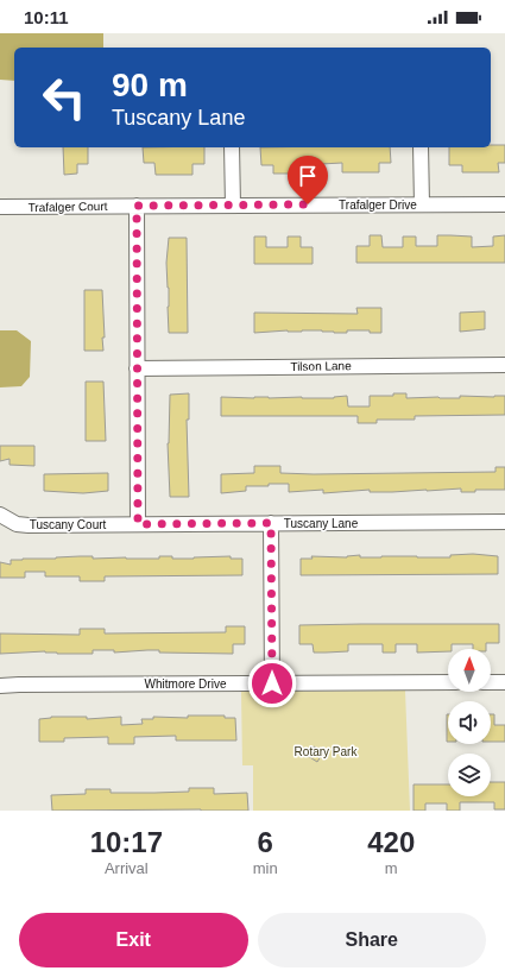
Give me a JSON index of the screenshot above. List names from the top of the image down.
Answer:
{
  "streets": {
    "street": [
      "Trafalger Drive",
      "Trafalger Court",
      "Tilson Lane",
      "Tuscany Lane",
      "Tuscany Court",
      "Whitmore Drive"
    ]
  },
  "crossings": [
    ["Trafalger Drive", "Trafalger Court"],
    ["Tuscany Lane", "Tuscany Court"]
  ],
  "parks": ["Rotary Park"],
  "north": "top",
  "page": {
    "status": "10:11",
    "turn": ["90 m", "Tuscany Lane"],
    "eta": [
      "10:17",
      "Arrival",
      "6",
      "min",
      "420",
      "m"
    ],
    "buttons": ["Exit", "Share"]
  }
}
